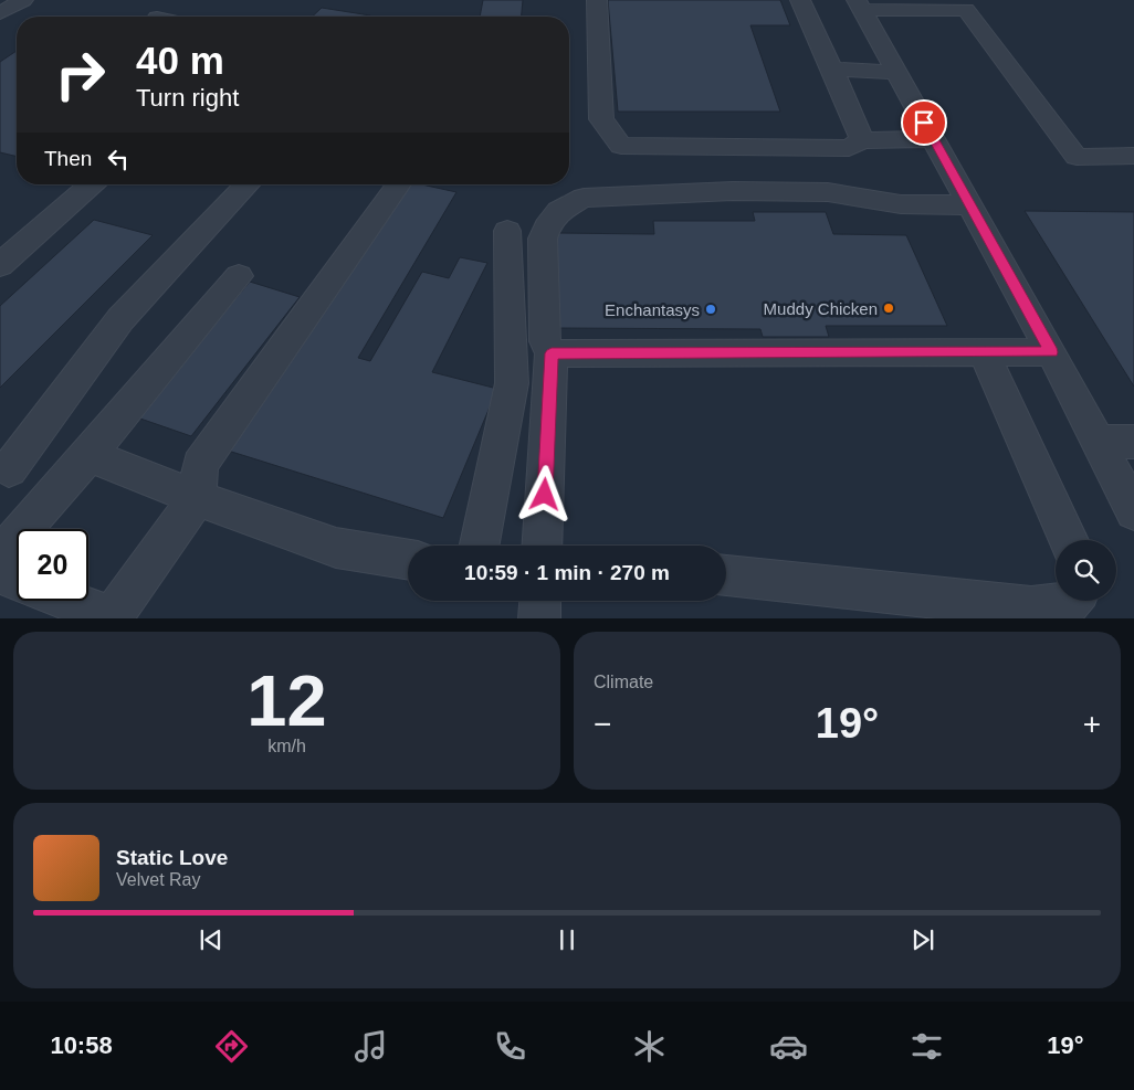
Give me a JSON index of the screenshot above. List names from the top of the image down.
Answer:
{
  "places": ["Muddy Chicken", "Enchantasys"],
  "page": {
    "turn": ["40 m", "Turn right"],
    "then": "Then",
    "limit": "20",
    "trip": "10:59 · 1 min · 270 m",
    "tile": [
      ["12", "km/h"],
      "Climate"
    ],
    "heat": ["−", "19°", "+"],
    "song": ["Static Love", "Velvet Ray"],
    "tabs": ["10:58", "19°"]
  }
}
